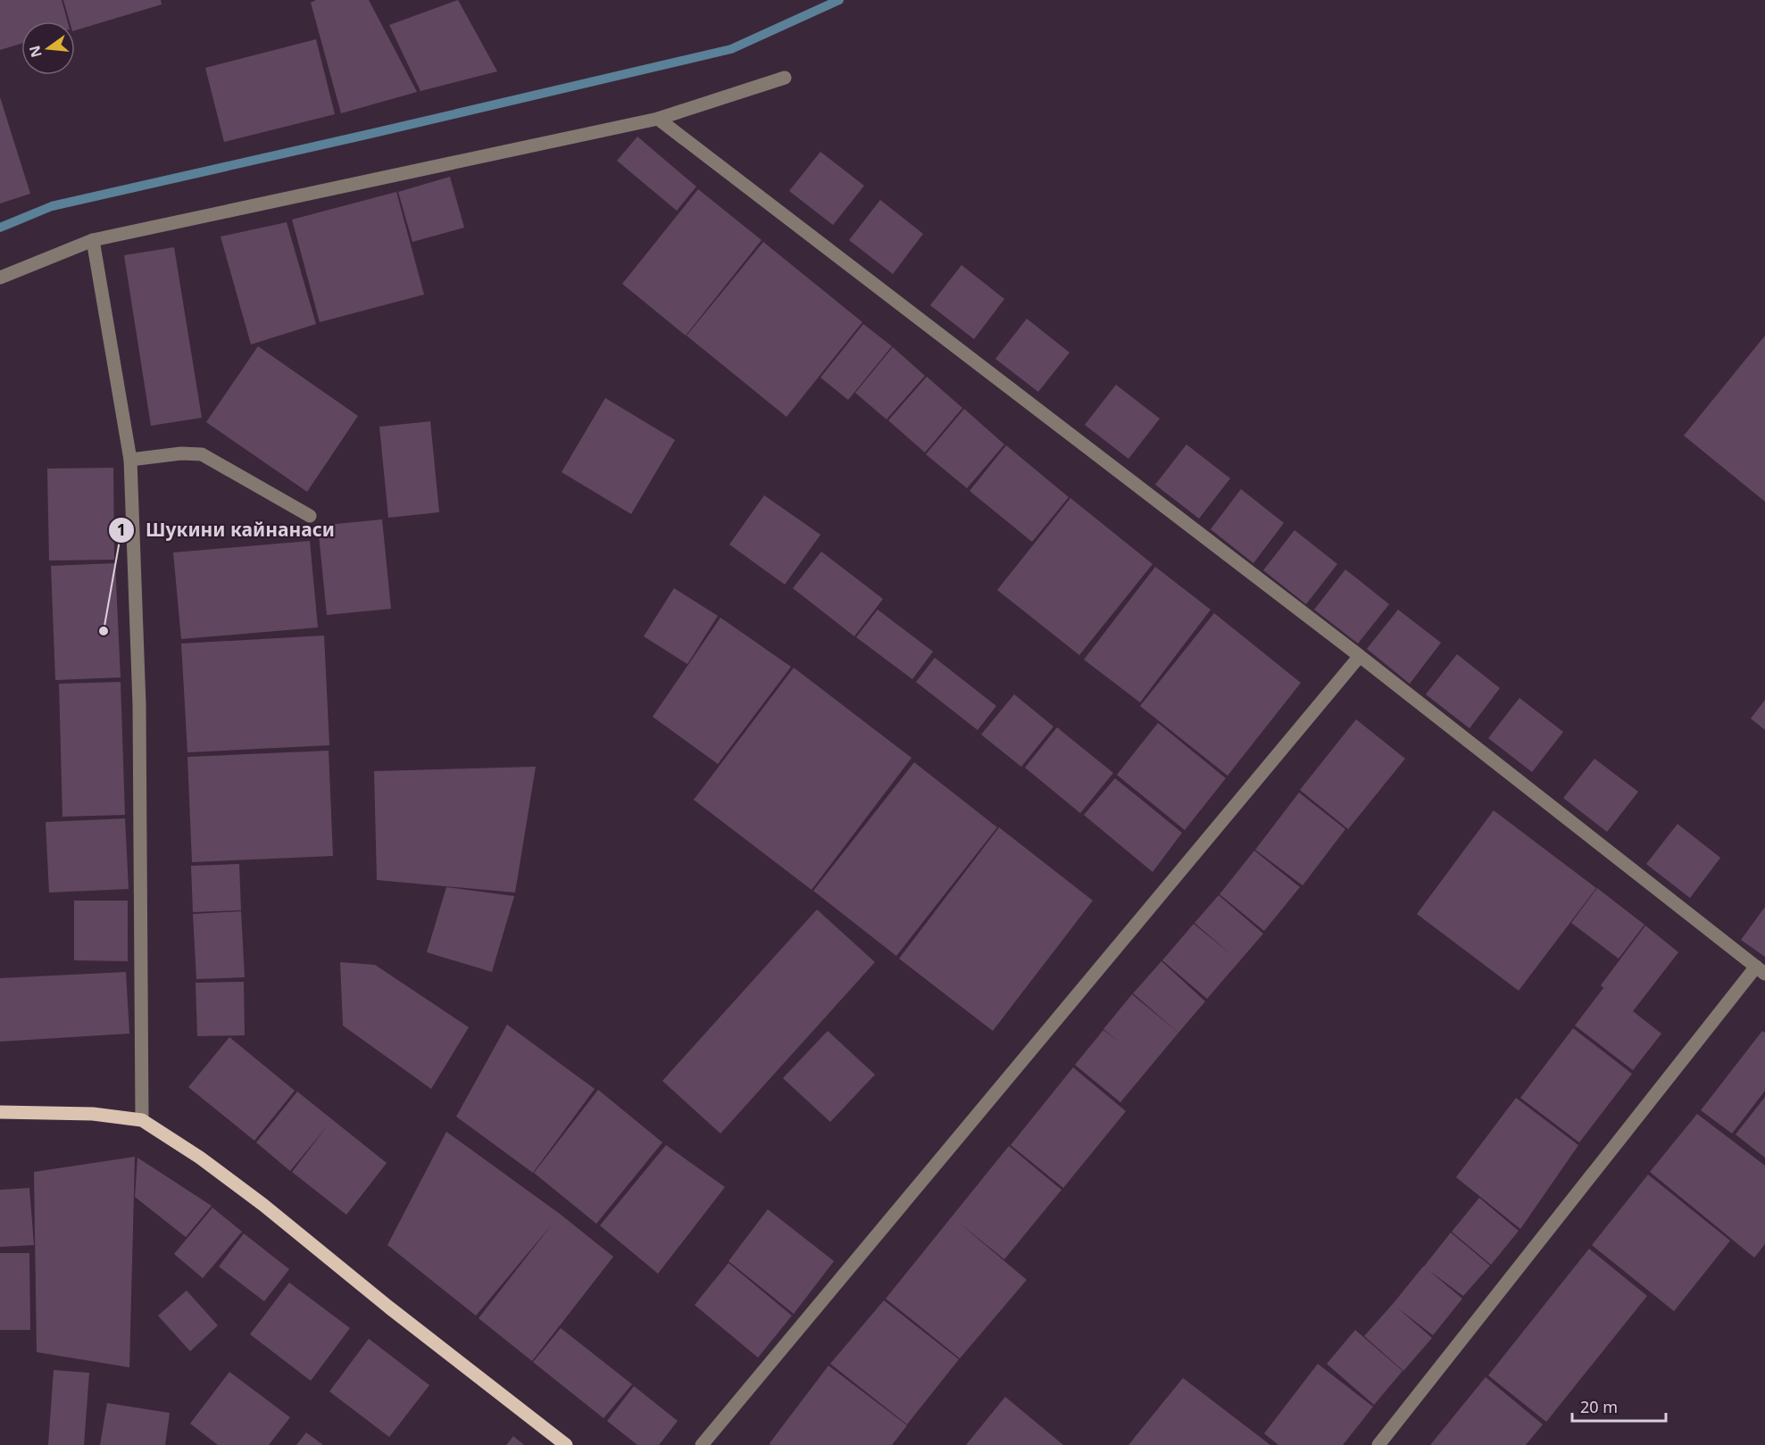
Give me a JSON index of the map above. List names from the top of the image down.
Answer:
{
  "places": ["Шукини кайнанаси"],
  "scale_bar": "20 m",
  "north": "left"
}
